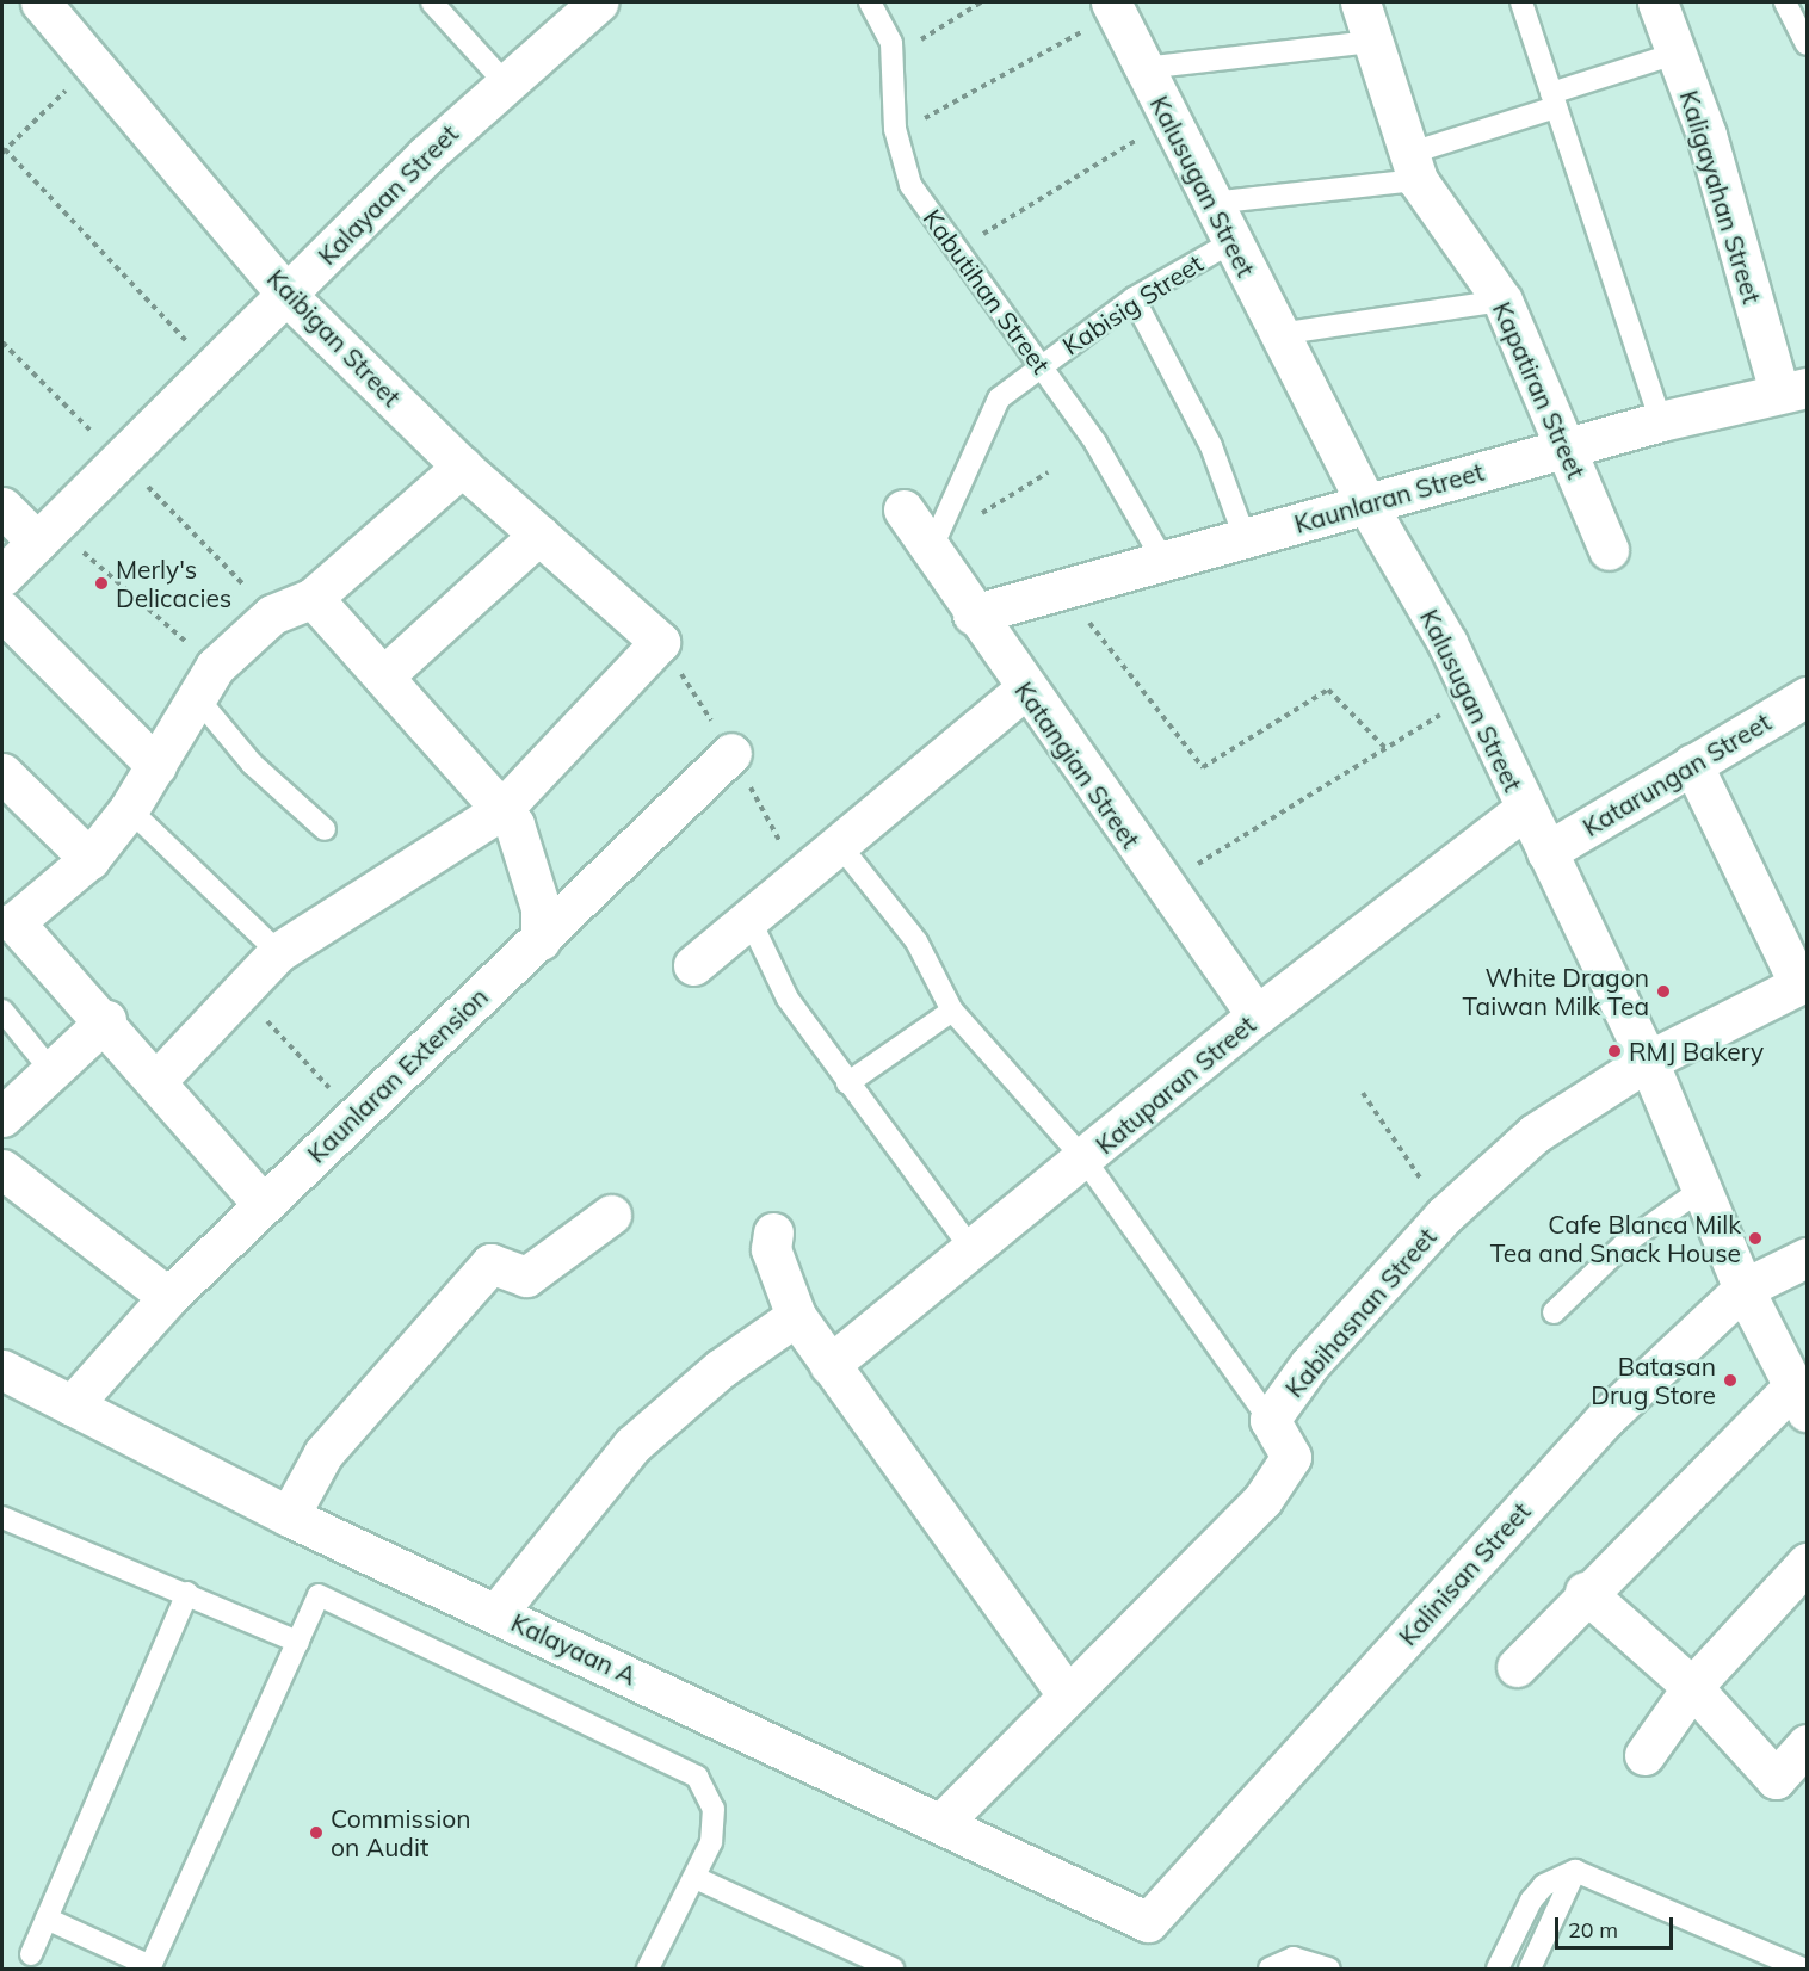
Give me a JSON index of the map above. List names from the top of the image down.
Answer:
{
  "streets": {
    "street": [
      "Kalusugan Street",
      "Kalayaan Street",
      "Kaligayahan Street",
      "Kaibigan Street",
      "Kapatiran Street",
      "Kaunlaran Street",
      "Katangian Street",
      "Katarungan Street",
      "Kaunlaran Extension",
      "Katuparan Street",
      "Kabihasnan Street",
      "Kalinisan Street",
      "Kalayaan A"
    ],
    "lane": ["Kabutihan Street", "Kabisig Street"]
  },
  "crossings": [
    ["Kalusugan Street", "Kabisig Street"],
    ["Kalusugan Street", "Kaunlaran Street"],
    ["Kalusugan Street", "Katarungan Street"],
    ["Kalusugan Street", "Katuparan Street"],
    ["Kalusugan Street", "Kabihasnan Street"],
    ["Kalusugan Street", "Kalinisan Street"],
    ["Kalayaan Street", "Kaibigan Street"],
    ["Kaligayahan Street", "Kaunlaran Street"],
    ["Kabutihan Street", "Kabisig Street"],
    ["Kabutihan Street", "Kaunlaran Street"],
    ["Kabisig Street", "Katangian Street"],
    ["Kapatiran Street", "Kaunlaran Street"],
    ["Kaunlaran Street", "Katangian Street"],
    ["Katangian Street", "Katuparan Street"],
    ["Kaunlaran Extension", "Kalayaan A"],
    ["Kabihasnan Street", "Kalayaan A"],
    ["Kalinisan Street", "Kalayaan A"]
  ],
  "places": [
    "Merly's Delicacies",
    "White Dragon Taiwan Milk Tea",
    "RMJ Bakery",
    "Cafe Blanca Milk Tea and Snack House",
    "Batasan Drug Store",
    "Commission on Audit"
  ],
  "scale_bar": "20 m"
}
